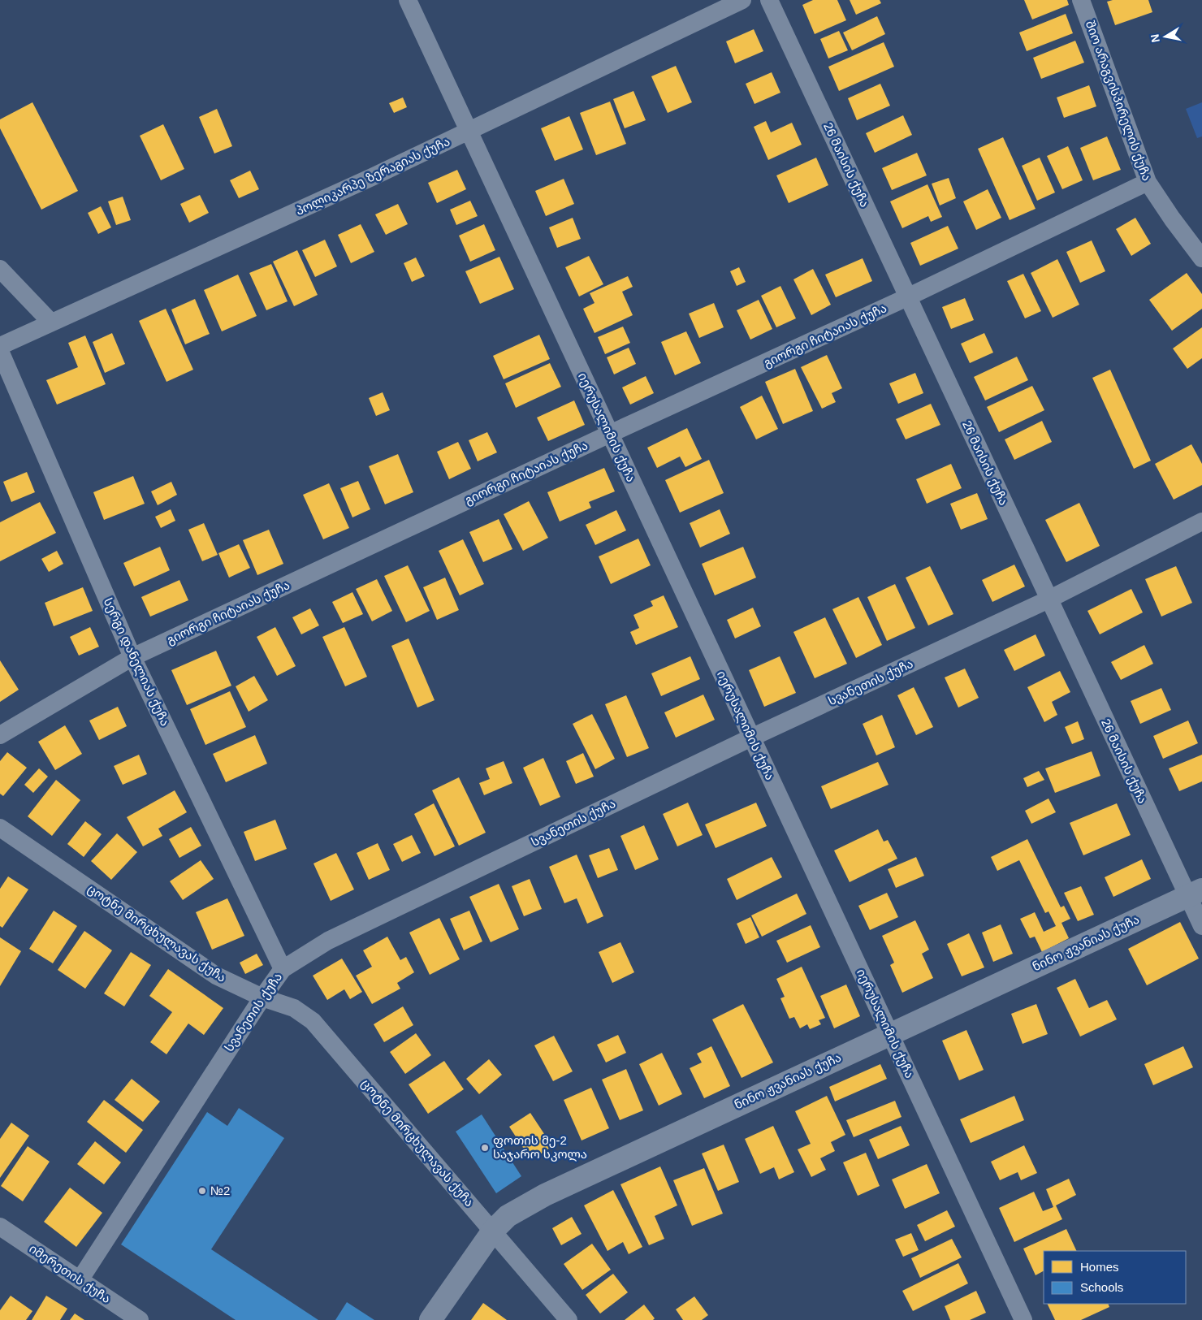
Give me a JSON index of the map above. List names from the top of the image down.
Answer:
{
  "streets": {
    "street": [
      "შიო არაგვისპირელის ქუჩა",
      "26 მაისის ქუჩა",
      "პოლიკარპე ზერაგიას ქუჩა",
      "გიორგი ჩიტაიას ქუჩა",
      "იერუსალიმის ქუჩა",
      "სერგი დანელიას ქუჩა",
      "სვანეთის ქუჩა",
      "ცოტნე მირცხულავას ქუჩა",
      "ნინო ჟვანიას ქუჩა",
      "იმერეთის ქუჩა"
    ]
  },
  "crossings": [
    ["შიო არაგვისპირელის ქუჩა", "გიორგი ჩიტაიას ქუჩა"],
    ["26 მაისის ქუჩა", "გიორგი ჩიტაიას ქუჩა"],
    ["26 მაისის ქუჩა", "სვანეთის ქუჩა"],
    ["26 მაისის ქუჩა", "ნინო ჟვანიას ქუჩა"],
    ["პოლიკარპე ზერაგიას ქუჩა", "იერუსალიმის ქუჩა"],
    ["გიორგი ჩიტაიას ქუჩა", "იერუსალიმის ქუჩა"],
    ["გიორგი ჩიტაიას ქუჩა", "სერგი დანელიას ქუჩა"],
    ["იერუსალიმის ქუჩა", "სვანეთის ქუჩა"],
    ["იერუსალიმის ქუჩა", "ნინო ჟვანიას ქუჩა"],
    ["სერგი დანელიას ქუჩა", "სვანეთის ქუჩა"],
    ["სვანეთის ქუჩა", "ცოტნე მირცხულავას ქუჩა"],
    ["სვანეთის ქუჩა", "იმერეთის ქუჩა"],
    ["ცოტნე მირცხულავას ქუჩა", "ნინო ჟვანიას ქუჩა"]
  ],
  "places": ["ფოთის მე-2 საჯარო სკოლა", "№2"],
  "legend": ["Homes", "Schools"],
  "north": "left"
}
